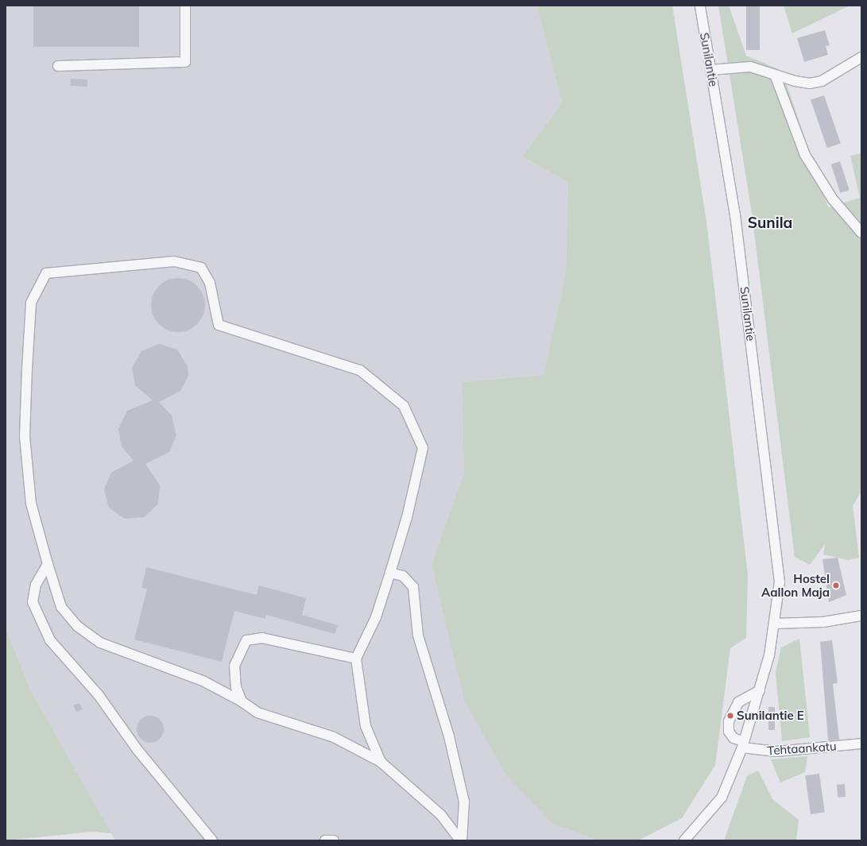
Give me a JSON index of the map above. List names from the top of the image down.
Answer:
{
  "streets": {
    "street": ["Sunilantie", "Tehtaankatu"]
  },
  "crossings": [
    ["Sunilantie", "Tehtaankatu"]
  ],
  "districts": ["Sunila"],
  "places": ["Hostel Aallon Maja", "Sunilantie E"]
}
